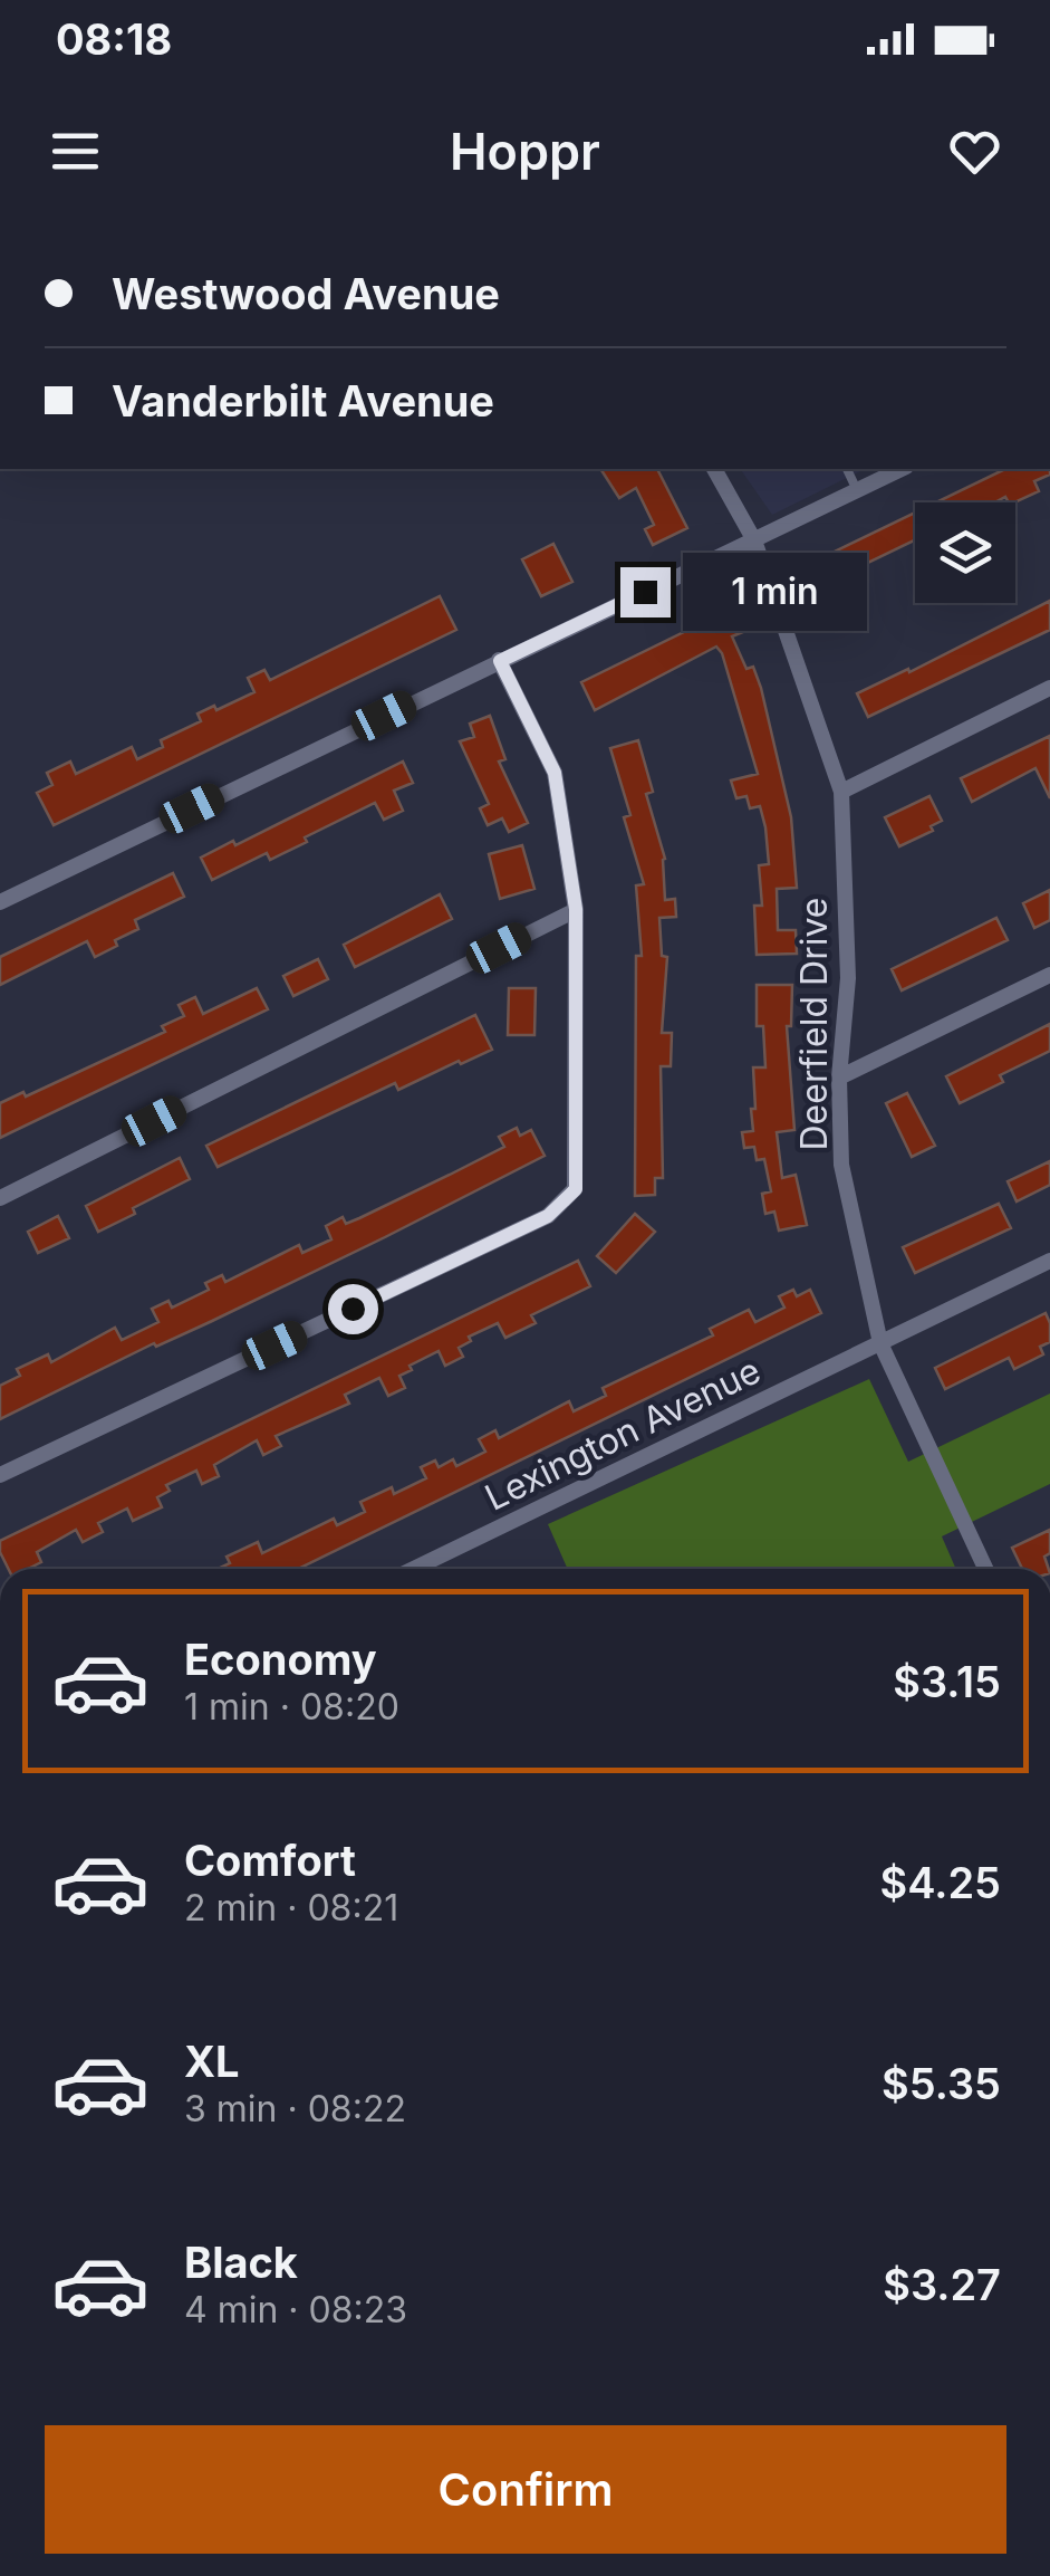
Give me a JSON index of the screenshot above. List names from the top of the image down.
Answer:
{
  "streets": {
    "street": ["Deerfield Drive", "Lexington Avenue"]
  },
  "crossings": [
    ["Deerfield Drive", "Lexington Avenue"]
  ],
  "page": {
    "status": "08:18",
    "header": "Hoppr",
    "banner": ["Westwood Avenue", "Vanderbilt Avenue"],
    "bubble": "1 min",
    "list": [
      {
        "name": "Economy",
        "note": "1 min · 08:20",
        "value": "$3.15"
      },
      {
        "name": "Comfort",
        "note": "2 min · 08:21",
        "value": "$4.25"
      },
      {
        "name": "XL",
        "note": "3 min · 08:22",
        "value": "$5.35"
      },
      {
        "name": "Black",
        "note": "4 min · 08:23",
        "value": "$3.27"
      }
    ],
    "buttons": "Confirm"
  }
}
